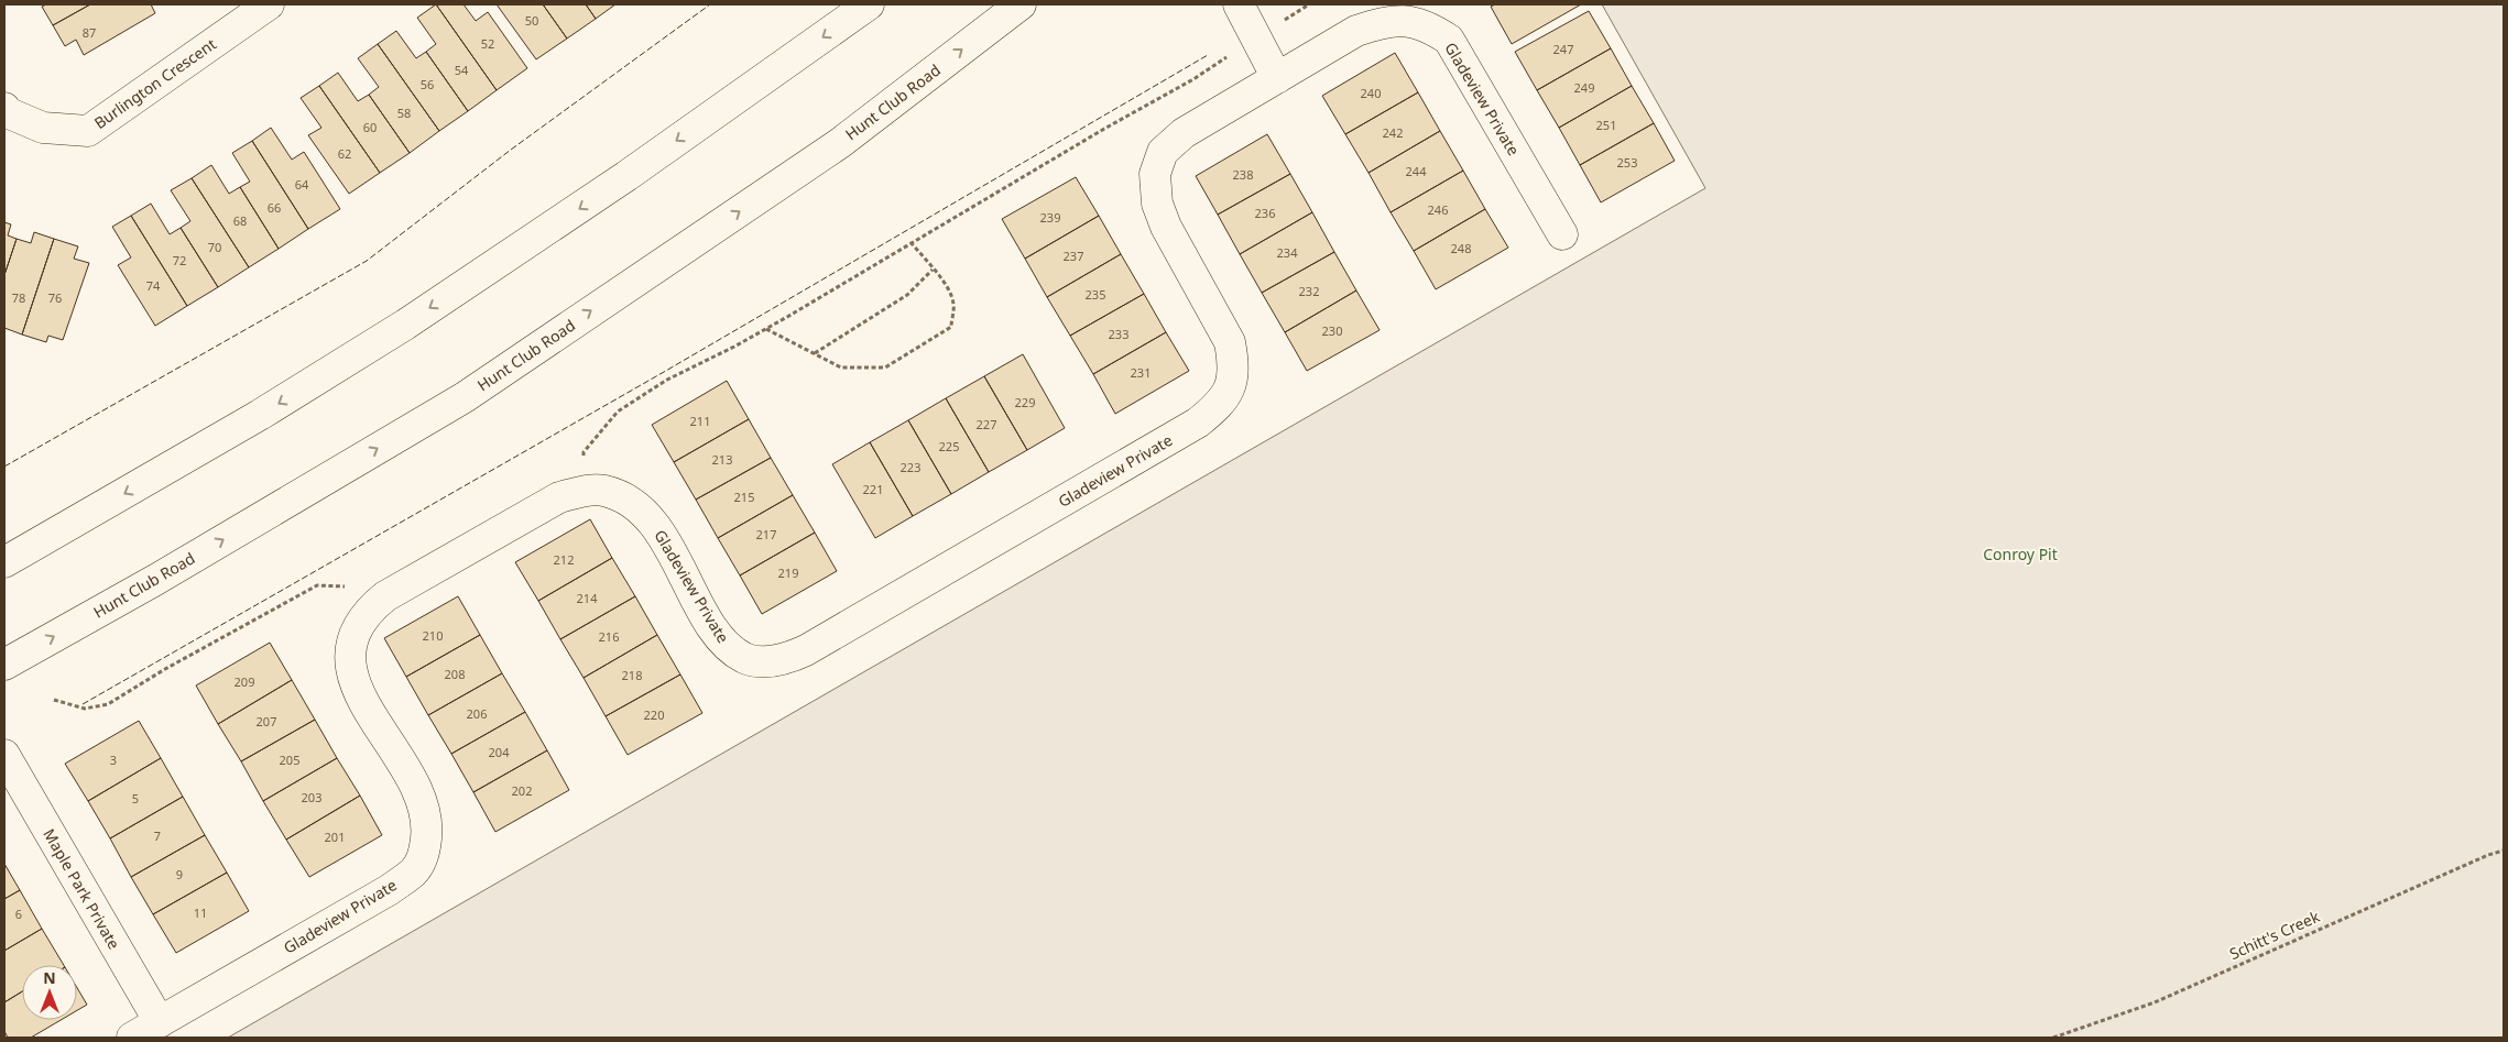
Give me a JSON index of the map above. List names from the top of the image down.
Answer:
{
  "streets": {
    "street": [
      "Burlington Crescent",
      "Gladeview Private",
      "Hunt Club Road",
      "Maple Park Private"
    ],
    "path": ["Schitt's Creek"]
  },
  "crossings": [
    ["Gladeview Private", "Maple Park Private"]
  ],
  "parks": ["Conroy Pit"],
  "house_numbers": [
    "50",
    "87",
    "52",
    "247",
    "54",
    "56",
    "249",
    "240",
    "58",
    "251",
    "60",
    "242",
    "62",
    "253",
    "244",
    "238",
    "64",
    "66",
    "246",
    "236",
    "239",
    "68",
    "70",
    "248",
    "234",
    "237",
    "72",
    "74",
    "232",
    "235",
    "78",
    "76",
    "230",
    "233",
    "231",
    "229",
    "211",
    "227",
    "225",
    "213",
    "223",
    "221",
    "215",
    "217",
    "212",
    "219",
    "214",
    "210",
    "216",
    "208",
    "218",
    "209",
    "206",
    "220",
    "207",
    "204",
    "3",
    "205",
    "202",
    "203",
    "5",
    "7",
    "201",
    "9",
    "11",
    "6"
  ],
  "north": "top"
}
